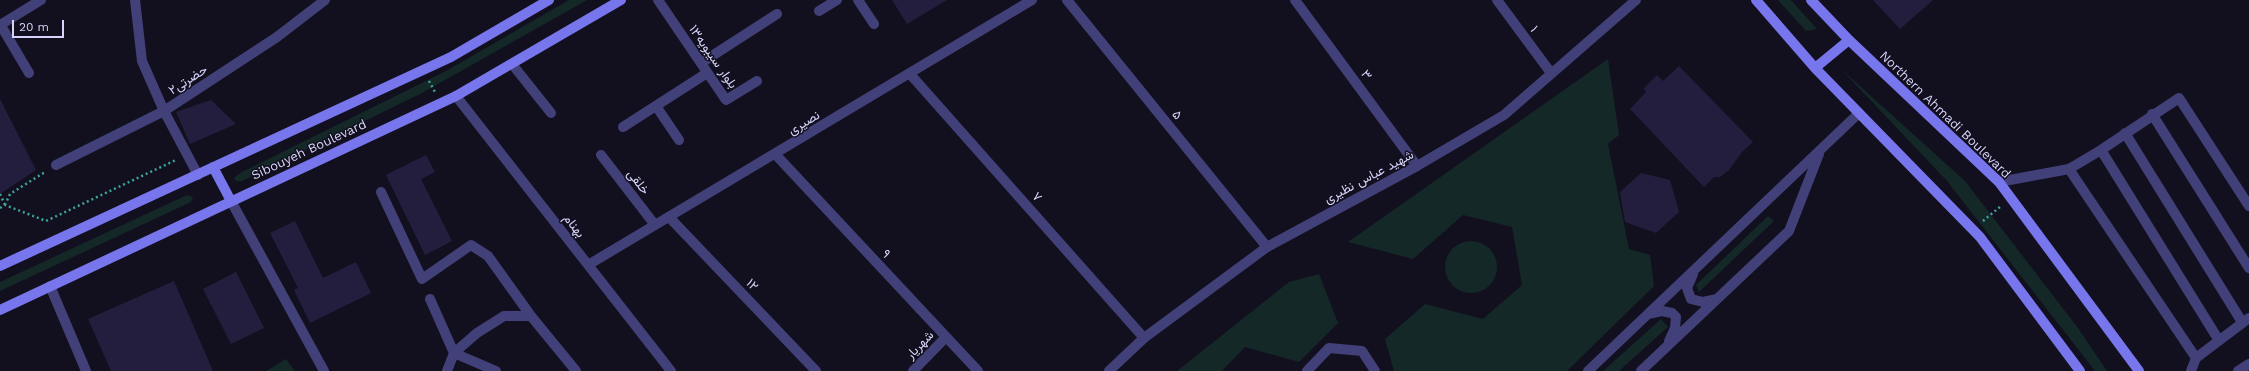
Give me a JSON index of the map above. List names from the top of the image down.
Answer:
{
  "streets": {
    "main road": ["Northern Ahmadi Boulevard", "Sibouyeh Boulevard"],
    "street": [
      "۱",
      "بلوار سیبویه۱۳",
      "۳",
      "حضرتی۲",
      "۵",
      "نصیری",
      "شهید عباس نظیری",
      "خلقی",
      "۷",
      "بهنام",
      "۹",
      "۱۲",
      "شهریار"
    ]
  },
  "crossings": [
    ["۱", "شهید عباس نظیری"],
    ["۳", "شهید عباس نظیری"],
    ["۵", "شهید عباس نظیری"],
    ["نصیری", "خلقی"],
    ["نصیری", "۷"],
    ["نصیری", "بهنام"],
    ["نصیری", "۹"],
    ["نصیری", "۱۲"],
    ["Sibouyeh Boulevard", "بهنام"],
    ["شهید عباس نظیری", "۷"],
    ["۹", "شهریار"]
  ],
  "scale_bar": "20 m"
}
